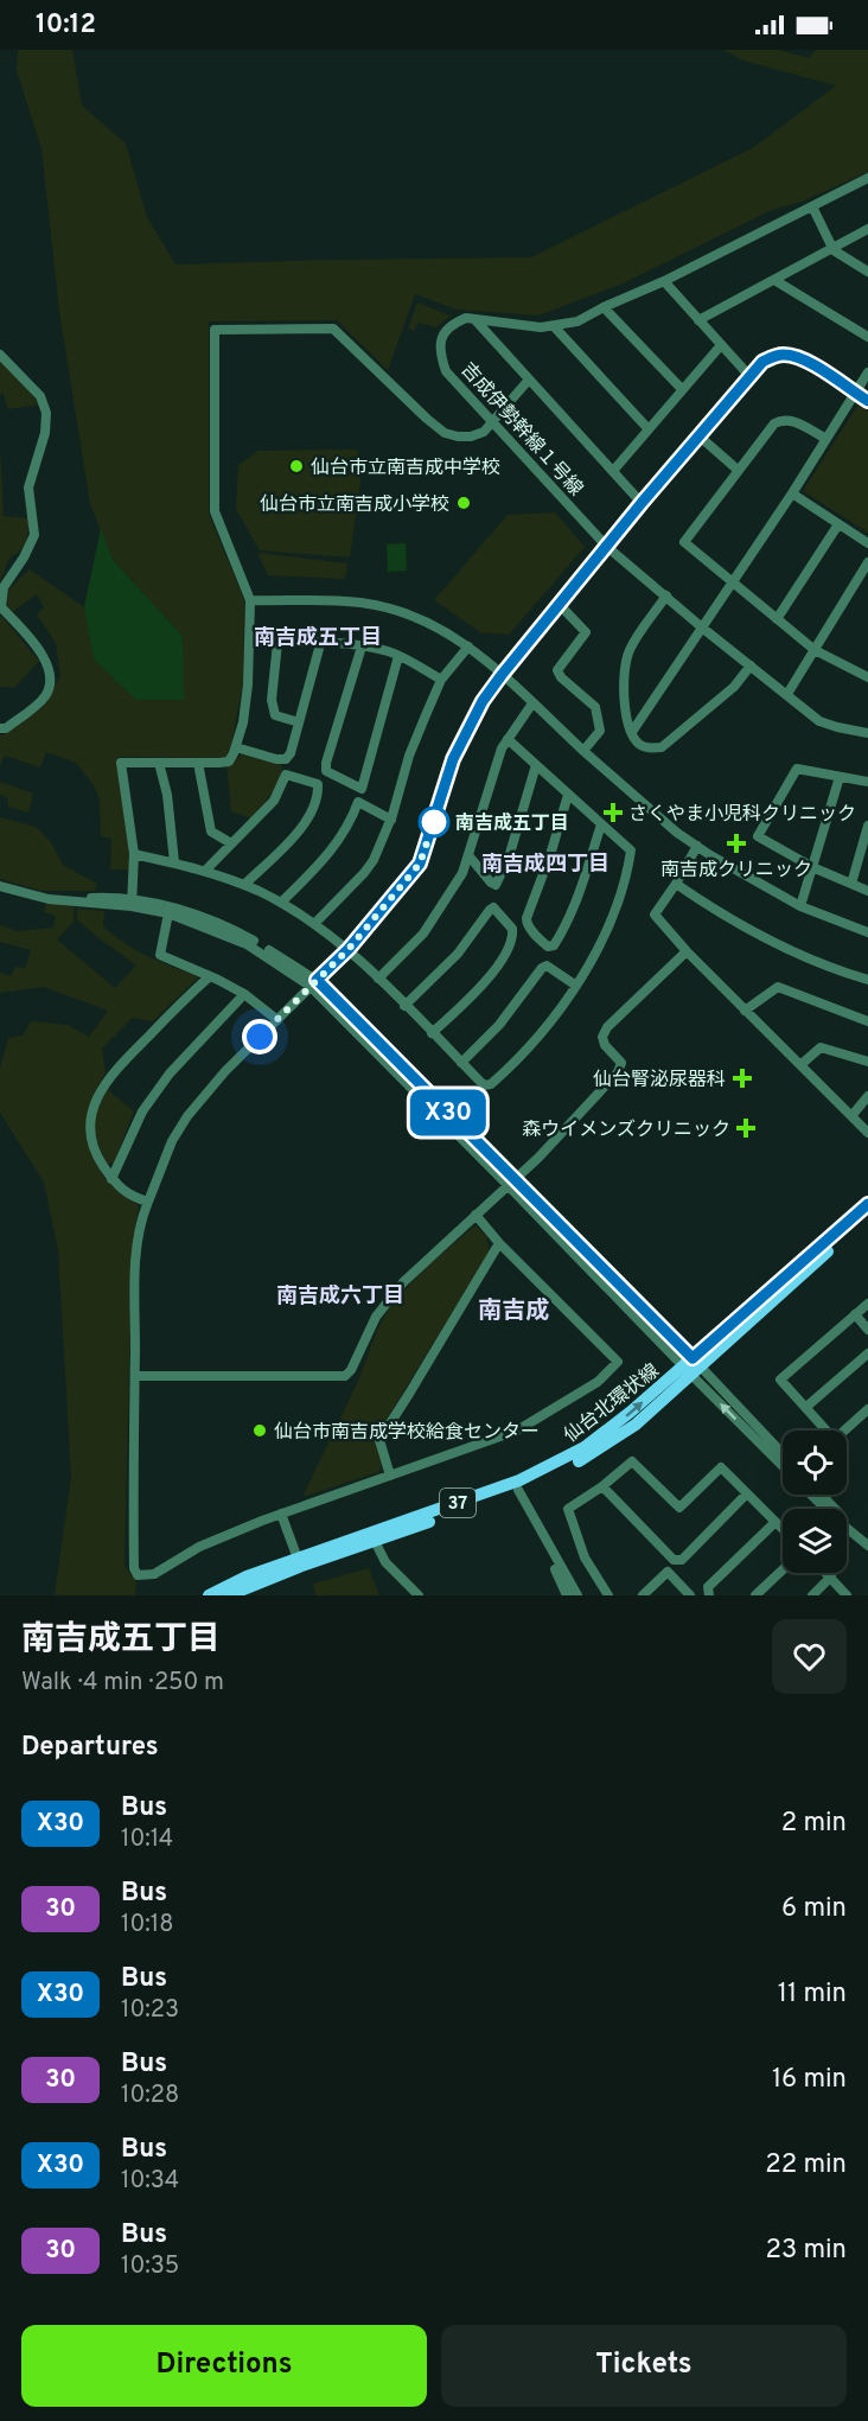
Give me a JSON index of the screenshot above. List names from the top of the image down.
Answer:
{
  "streets": {
    "main road": ["仙台北環状線", "37"],
    "street": ["吉成伊勢幹線１号線"]
  },
  "districts": [
    "南吉成五丁目",
    "南吉成四丁目",
    "南吉成六丁目",
    "南吉成"
  ],
  "places": {
    "other": [
      "仙台市立南吉成中学校",
      "仙台市立南吉成小学校",
      "南吉成五丁目",
      "仙台市南吉成学校給食センター"
    ],
    "health": [
      "さくやま小児科クリニック",
      "南吉成クリニック",
      "仙台腎泌尿器科",
      "森ウイメンズクリニック"
    ]
  },
  "lines": ["bus line X30"],
  "page": {
    "status": "10:12",
    "on_map": "X30",
    "heading": [
      ["南吉成五丁目", "Walk · 4 min · 250 m"],
      "Departures"
    ],
    "list": [
      {
        "mark": "X30",
        "name": "Bus",
        "note": "10:14",
        "value": "2 min"
      },
      {
        "mark": "30",
        "name": "Bus",
        "note": "10:18",
        "value": "6 min"
      },
      {
        "mark": "X30",
        "name": "Bus",
        "note": "10:23",
        "value": "11 min"
      },
      {
        "mark": "30",
        "name": "Bus",
        "note": "10:28",
        "value": "16 min"
      },
      {
        "mark": "X30",
        "name": "Bus",
        "note": "10:34",
        "value": "22 min"
      },
      {
        "mark": "30",
        "name": "Bus",
        "note": "10:35",
        "value": "23 min"
      }
    ],
    "buttons": ["Directions", "Tickets"]
  }
}
